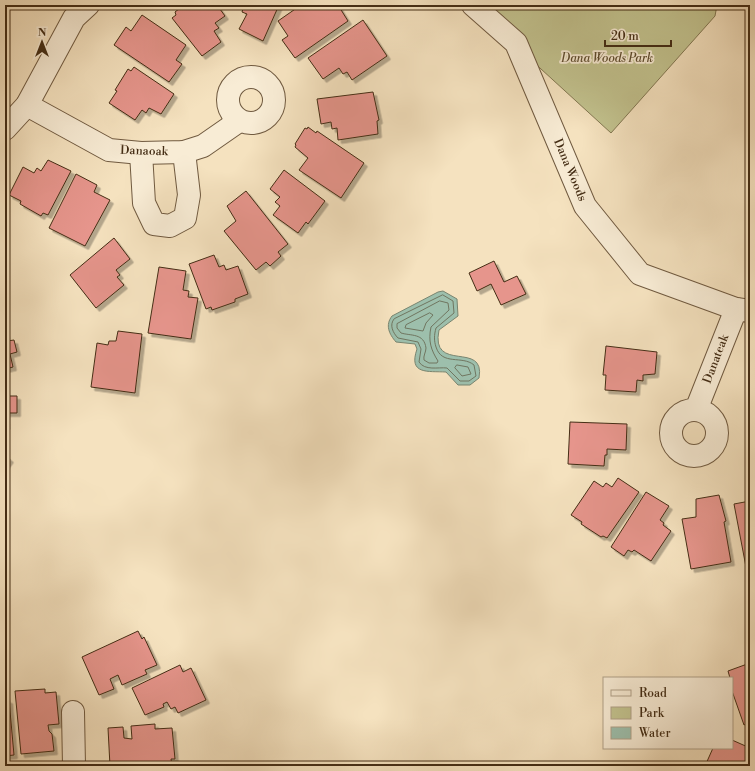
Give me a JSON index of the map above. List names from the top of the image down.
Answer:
{
  "streets": {
    "street": ["Danaoak", "Dana Woods", "Danateak"]
  },
  "crossings": [
    ["Dana Woods", "Danateak"]
  ],
  "parks": ["Dana Woods Park"],
  "legend": ["Road", "Park", "Water"],
  "scale_bar": "20 m",
  "north": "top"
}
